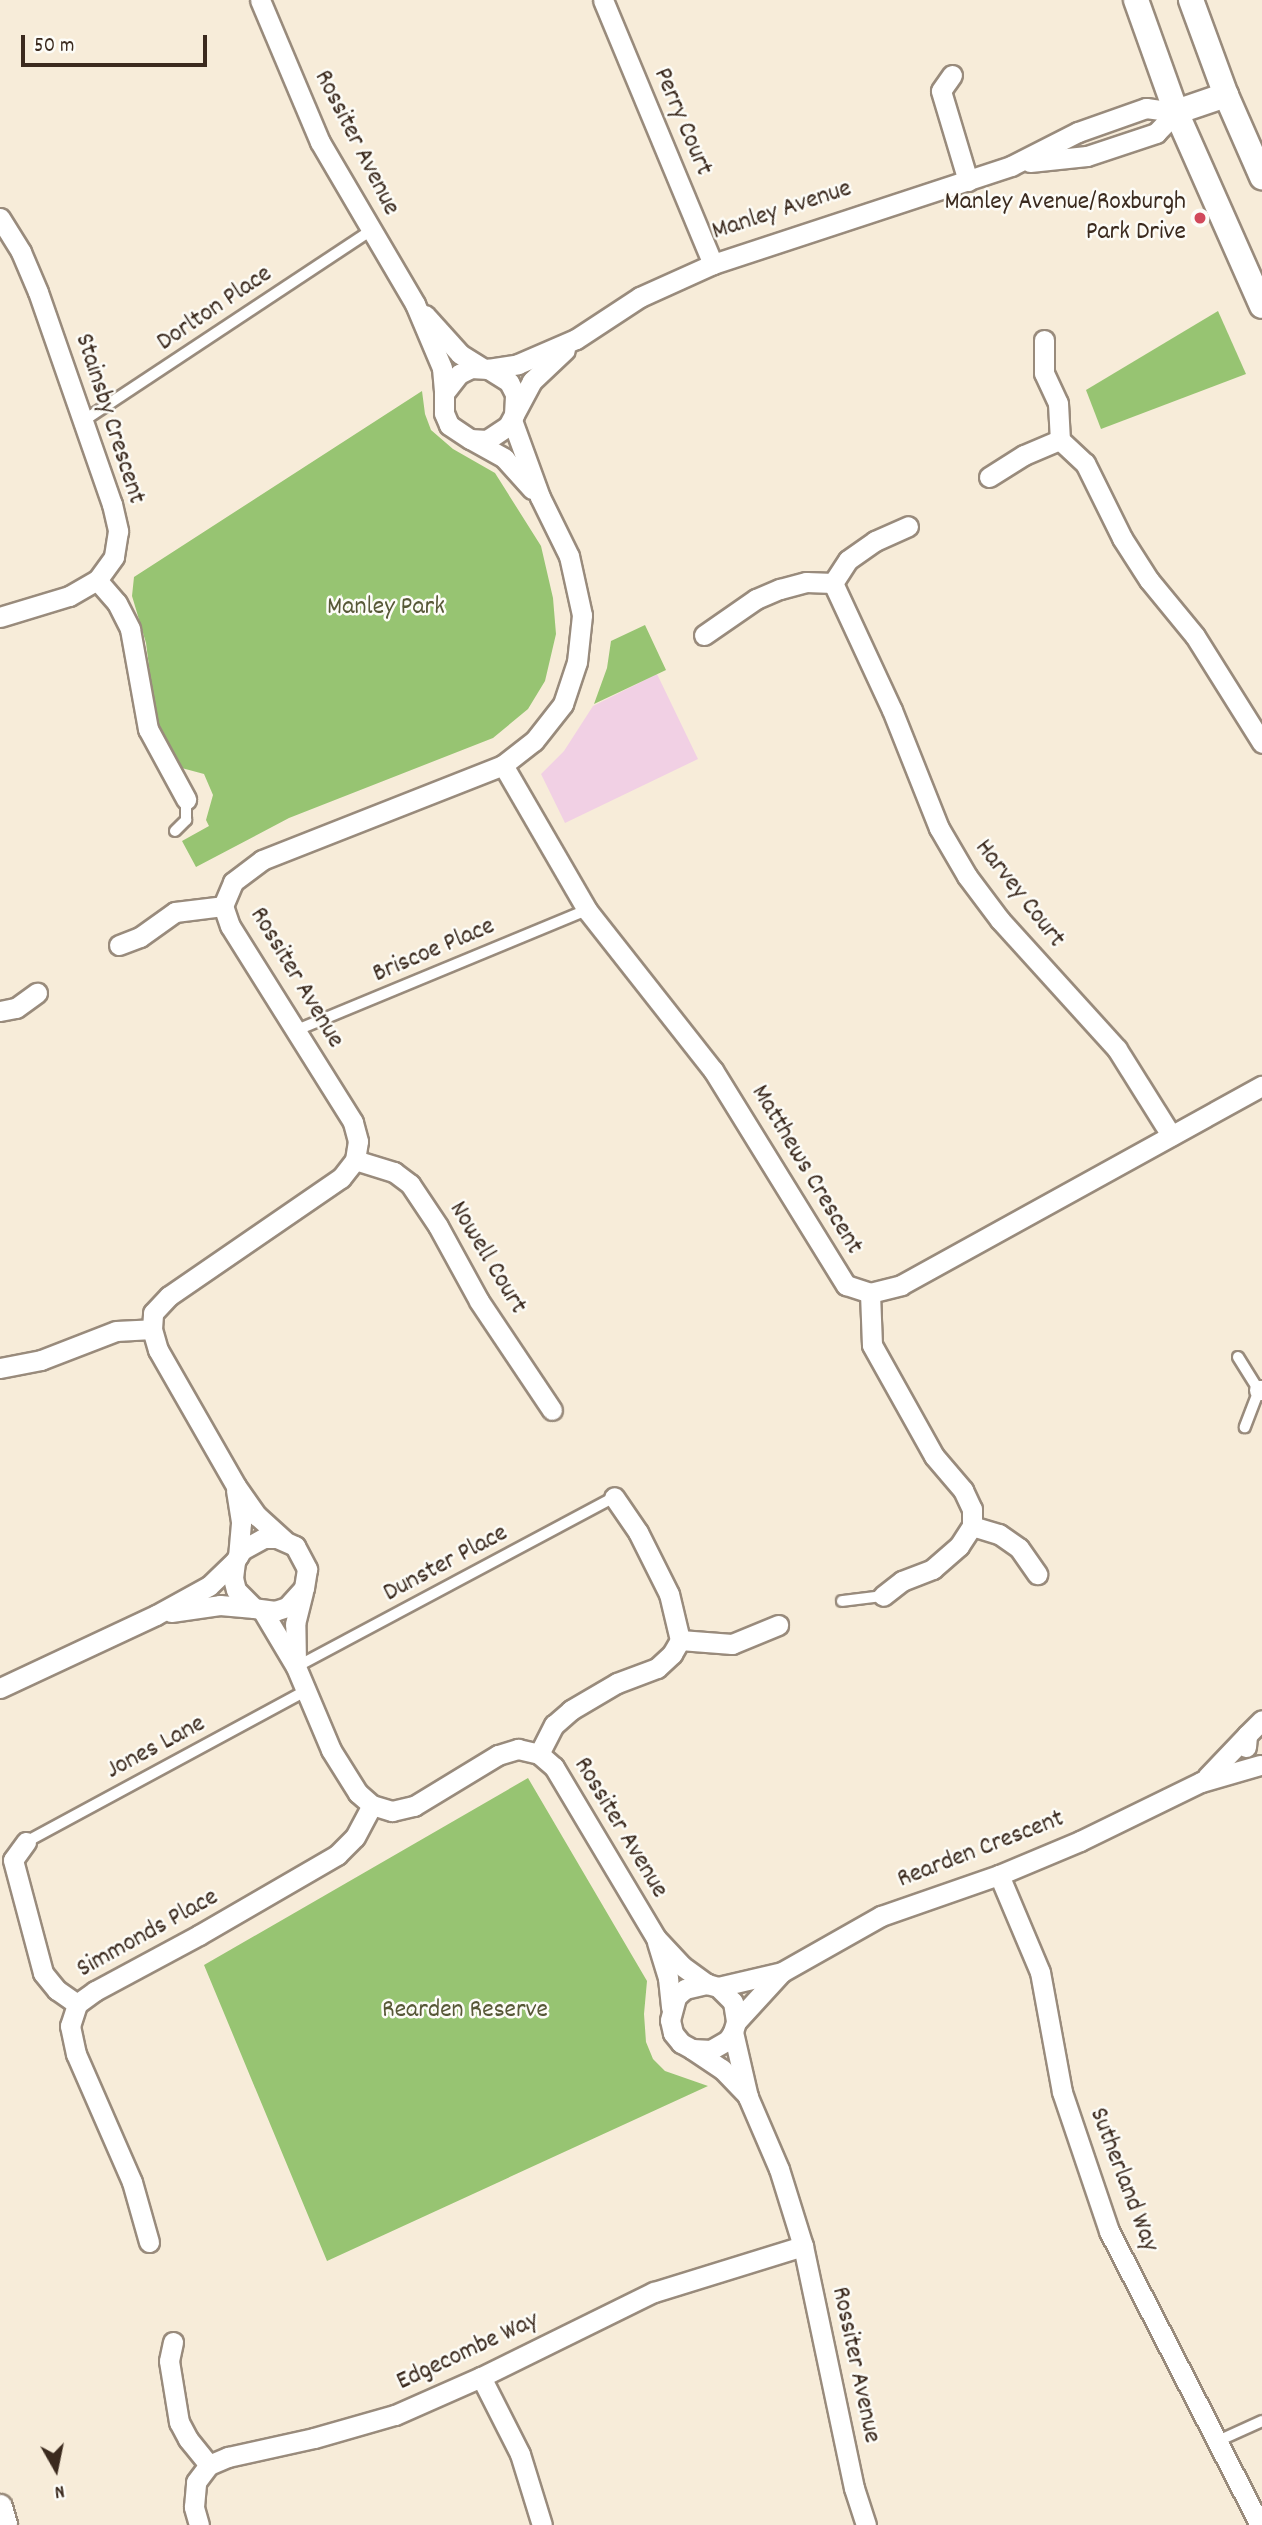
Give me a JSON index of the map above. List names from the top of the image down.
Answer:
{
  "streets": {
    "street": [
      "Perry Court",
      "Rossiter Avenue",
      "Manley Avenue",
      "Stainsby Crescent",
      "Harvey Court",
      "Matthews Crescent",
      "Nowell Court",
      "Rearden Crescent",
      "Simmonds Place",
      "Sutherland Way",
      "Edgecombe Way"
    ],
    "lane": [
      "Dorlton Place",
      "Briscoe Place",
      "Dunster Place",
      "Jones Lane"
    ]
  },
  "crossings": [
    ["Perry Court", "Manley Avenue"],
    ["Rossiter Avenue", "Manley Avenue"],
    ["Rossiter Avenue", "Dorlton Place"],
    ["Rossiter Avenue", "Briscoe Place"],
    ["Rossiter Avenue", "Matthews Crescent"],
    ["Rossiter Avenue", "Nowell Court"],
    ["Rossiter Avenue", "Rearden Crescent"],
    ["Rossiter Avenue", "Simmonds Place"],
    ["Rossiter Avenue", "Edgecombe Way"],
    ["Dorlton Place", "Stainsby Crescent"],
    ["Briscoe Place", "Matthews Crescent"],
    ["Rearden Crescent", "Sutherland Way"]
  ],
  "parks": ["Manley Park", "Rearden Reserve"],
  "places": ["Manley Avenue/Roxburgh Park Drive"],
  "scale_bar": "50 m",
  "north": "bottom"
}
